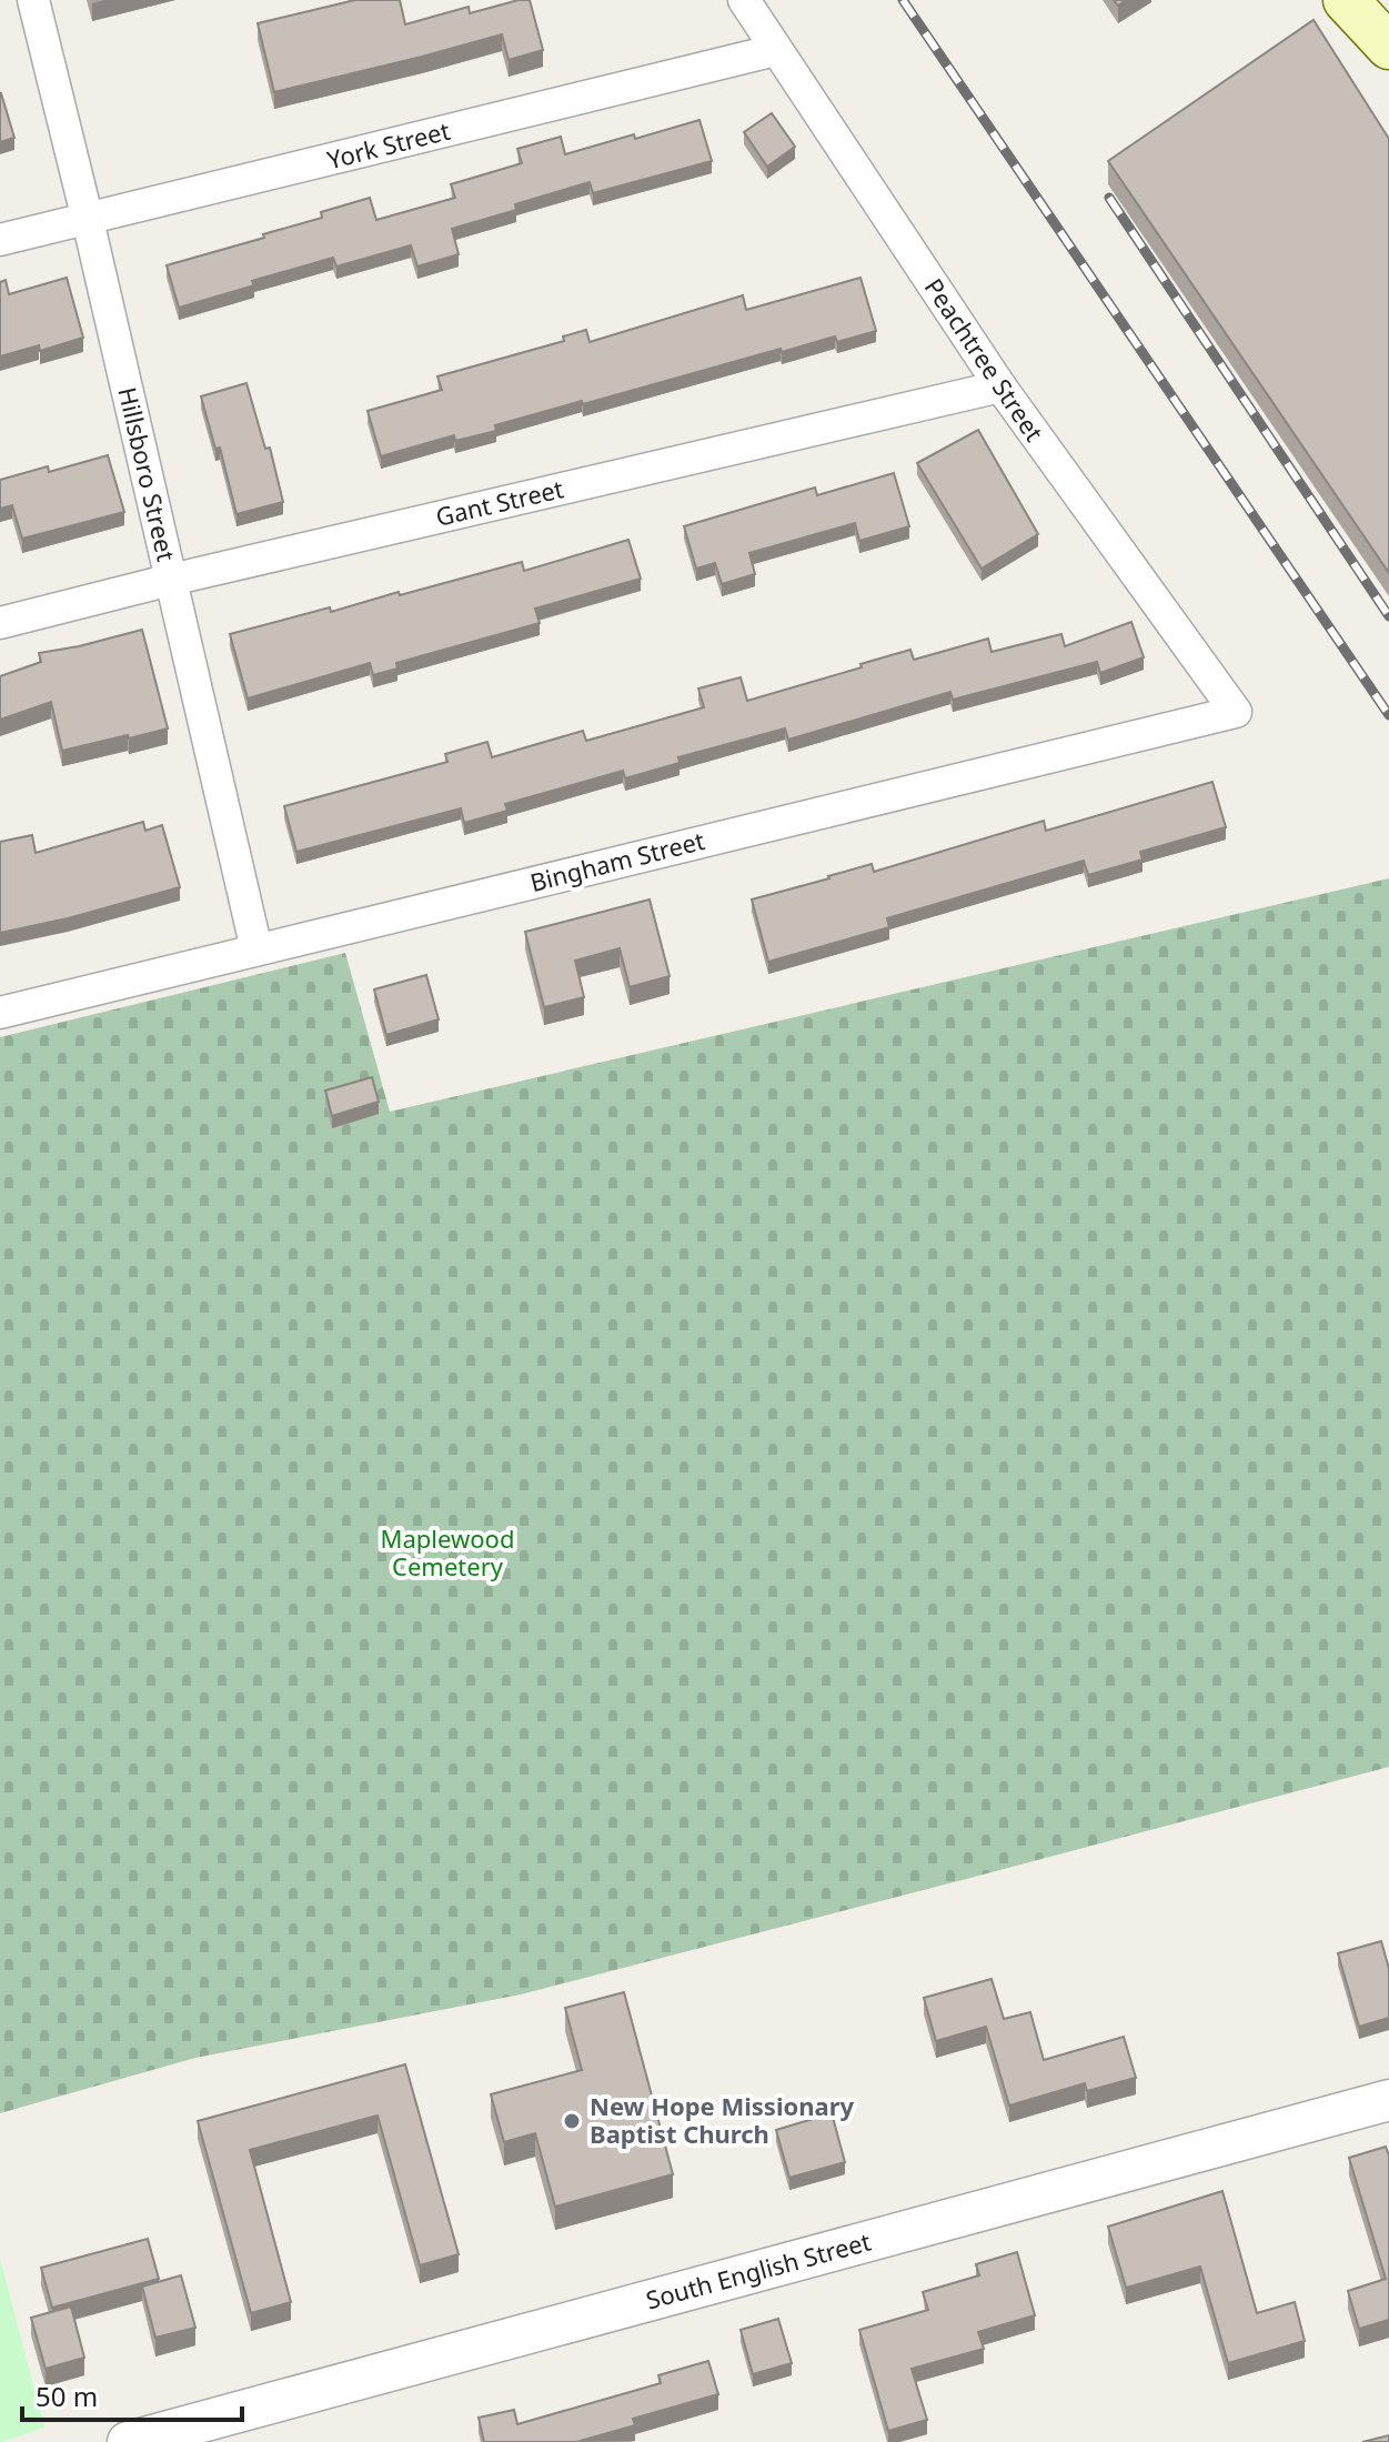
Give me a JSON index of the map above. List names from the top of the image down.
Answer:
{
  "streets": {
    "street": [
      "York Street",
      "Peachtree Street",
      "Hillsboro Street",
      "Gant Street",
      "Bingham Street",
      "South English Street"
    ]
  },
  "crossings": [
    ["York Street", "Peachtree Street"],
    ["York Street", "Hillsboro Street"],
    ["Peachtree Street", "Gant Street"],
    ["Peachtree Street", "Bingham Street"],
    ["Hillsboro Street", "Gant Street"],
    ["Hillsboro Street", "Bingham Street"]
  ],
  "parks": ["Maplewood Cemetery"],
  "places": ["New Hope Missionary Baptist Church"],
  "scale_bar": "50 m"
}
